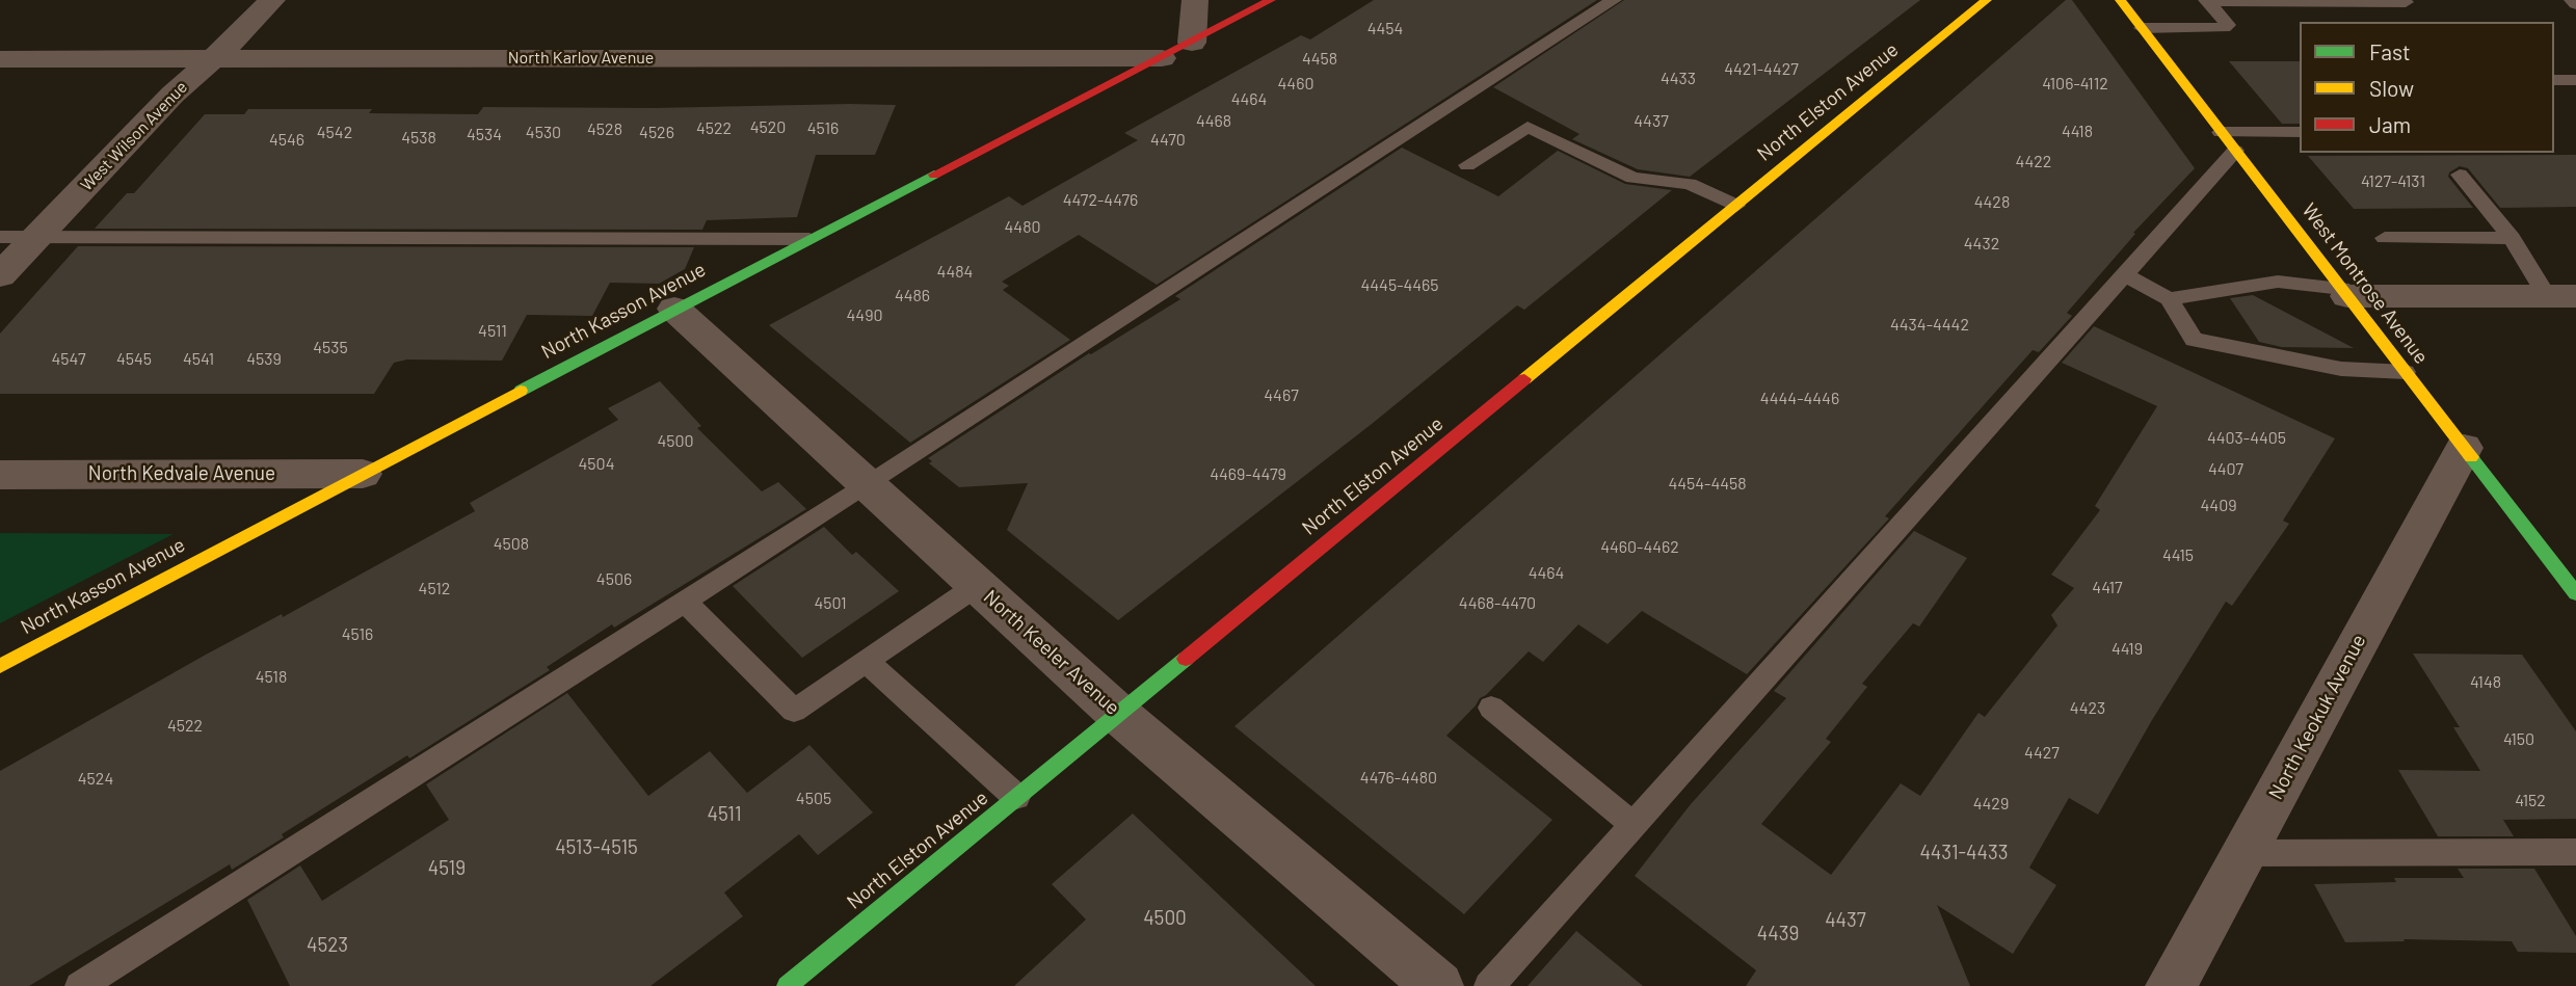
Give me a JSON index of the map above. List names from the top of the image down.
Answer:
{
  "streets": {
    "main road": ["North Elston Avenue", "West Montrose Avenue", "North Kasson Avenue"],
    "street": [
      "North Karlov Avenue",
      "West Wilson Avenue",
      "North Kedvale Avenue",
      "North Keeler Avenue",
      "North Keokuk Avenue"
    ]
  },
  "crossings": [
    ["North Karlov Avenue", "West Wilson Avenue"],
    ["North Karlov Avenue", "North Kasson Avenue"],
    ["North Elston Avenue", "North Keeler Avenue"],
    ["West Montrose Avenue", "North Keokuk Avenue"],
    ["North Kasson Avenue", "North Kedvale Avenue"],
    ["North Kasson Avenue", "North Keeler Avenue"]
  ],
  "house_numbers": [
    "4454",
    "4458",
    "4421-4427",
    "4433",
    "4460",
    "4106-4112",
    "4464",
    "4468",
    "4437",
    "4520",
    "4522",
    "4516",
    "4528",
    "4418",
    "4542",
    "4530",
    "4526",
    "4534",
    "4538",
    "4546",
    "4470",
    "4422",
    "4127-4131",
    "4472-4476",
    "4428",
    "4480",
    "4432",
    "4484",
    "4445-4465",
    "4486",
    "4490",
    "4434-4442",
    "4511",
    "4535",
    "4547",
    "4545",
    "4541",
    "4539",
    "4467",
    "4444-4446",
    "4403-4405",
    "4500",
    "4504",
    "4407",
    "4469-4479",
    "4454-4458",
    "4409",
    "4508",
    "4460-4462",
    "4415",
    "4464",
    "4506",
    "4417",
    "4512",
    "4501",
    "4468-4470",
    "4516",
    "4419",
    "4518",
    "4148",
    "4423",
    "4522",
    "4150",
    "4427",
    "4476-4480",
    "4524",
    "4505",
    "4152",
    "4429",
    "4511",
    "4513-4515",
    "4431-4433",
    "4519",
    "4500",
    "4437",
    "4439",
    "4523"
  ],
  "legend": ["Fast", "Slow", "Jam"]
}
